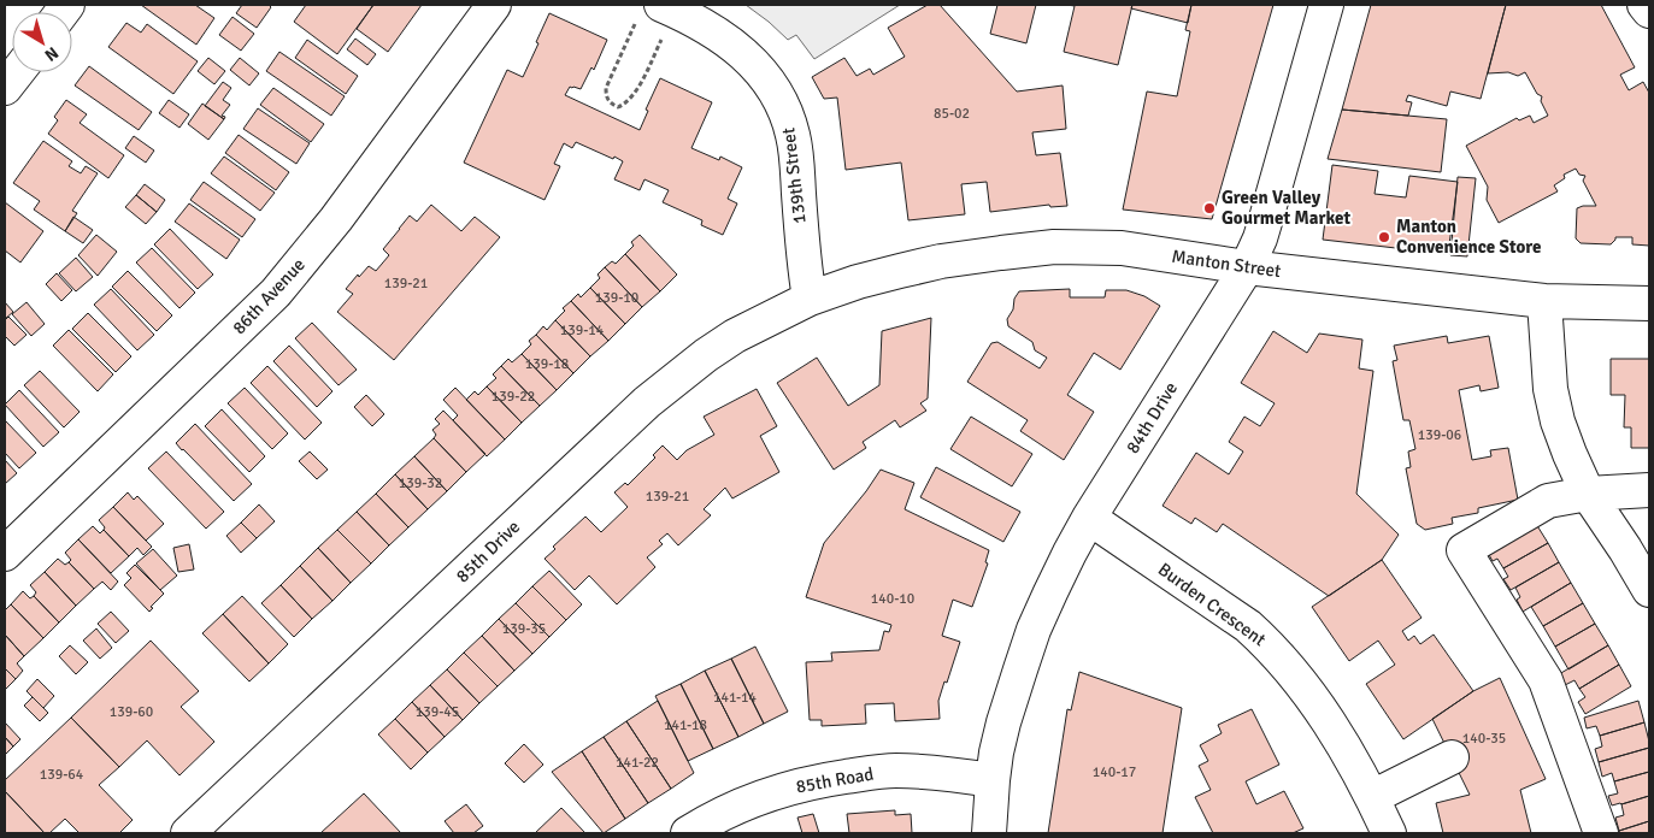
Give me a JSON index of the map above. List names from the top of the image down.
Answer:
{
  "streets": {
    "street": [
      "139th Street",
      "Manton Street",
      "86th Avenue",
      "84th Drive",
      "85th Drive",
      "Burden Crescent",
      "85th Road"
    ]
  },
  "crossings": [
    ["139th Street", "Manton Street"],
    ["139th Street", "85th Drive"],
    ["Manton Street", "84th Drive"],
    ["Manton Street", "85th Drive"],
    ["84th Drive", "Burden Crescent"],
    ["84th Drive", "85th Road"]
  ],
  "places": ["Green Valley Gourmet Market", "Manton Convenience Store"],
  "house_numbers": [
    "85-02",
    "139-21",
    "139-10",
    "139-14",
    "139-18",
    "139-22",
    "139-06",
    "139-32",
    "139-21",
    "140-10",
    "139-35",
    "141-14",
    "139-60",
    "139-45",
    "141-18",
    "140-35",
    "141-22",
    "140-17",
    "139-64"
  ],
  "north": "bottom right"
}
